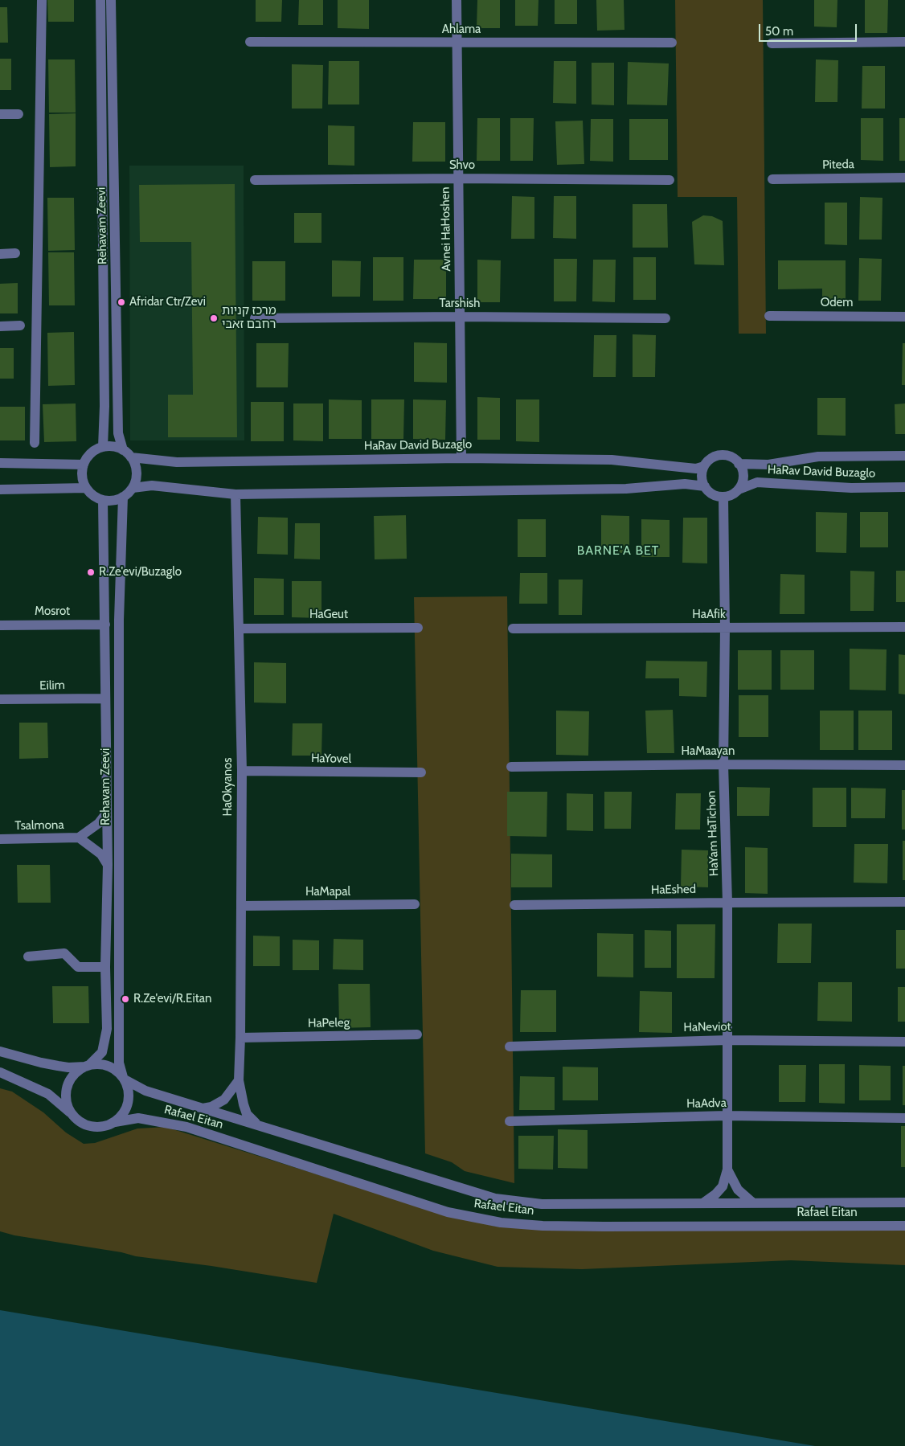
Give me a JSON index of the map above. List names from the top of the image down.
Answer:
{
  "streets": {
    "street": [
      "Ahlama",
      "Piteda",
      "Shvo",
      "Rehavam Zeevi",
      "Avnei HaHoshen",
      "Odem",
      "Tarshish",
      "HaRav David Buzaglo",
      "Mosrot",
      "HaGeut",
      "HaAfik",
      "Eilim",
      "HaMaayan",
      "HaYovel",
      "HaOkyanos",
      "Tsalmona",
      "HaYam HaTichon",
      "HaEshed",
      "HaMapal",
      "HaPeleg",
      "HaNeviot",
      "HaAdva",
      "Rafael Eitan"
    ]
  },
  "crossings": [
    ["Ahlama", "Avnei HaHoshen"],
    ["Shvo", "Avnei HaHoshen"],
    ["Rehavam Zeevi", "HaRav David Buzaglo"],
    ["Rehavam Zeevi", "Mosrot"],
    ["Rehavam Zeevi", "Eilim"],
    ["Rehavam Zeevi", "Tsalmona"],
    ["Rehavam Zeevi", "Rafael Eitan"],
    ["Avnei HaHoshen", "Tarshish"],
    ["Avnei HaHoshen", "HaRav David Buzaglo"],
    ["HaRav David Buzaglo", "HaYam HaTichon"],
    ["HaGeut", "HaOkyanos"],
    ["HaAfik", "HaYam HaTichon"],
    ["HaMaayan", "HaYam HaTichon"],
    ["HaYovel", "HaOkyanos"],
    ["HaOkyanos", "HaMapal"],
    ["HaOkyanos", "HaPeleg"],
    ["HaOkyanos", "Rafael Eitan"],
    ["HaYam HaTichon", "HaEshed"],
    ["HaYam HaTichon", "HaNeviot"],
    ["HaYam HaTichon", "HaAdva"],
    ["HaYam HaTichon", "Rafael Eitan"]
  ],
  "districts": ["BARNE'A BET"],
  "places": [
    "Afridar Ctr/Zevi",
    "מרכז קניות רחבם זאבי",
    "R.Ze'evi/Buzaglo",
    "R.Ze'evi/R.Eitan"
  ],
  "scale_bar": "50 m"
}
